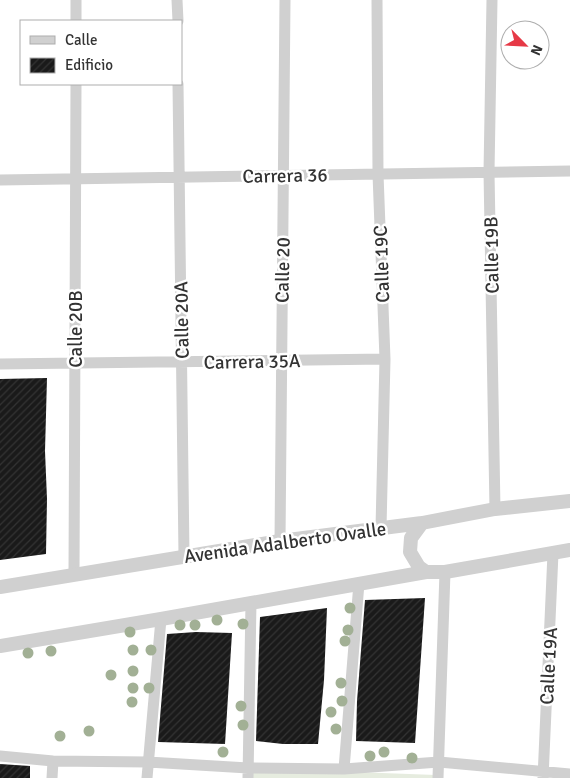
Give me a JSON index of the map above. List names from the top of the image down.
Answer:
{
  "streets": {
    "street": [
      "Carrera 36",
      "Calle 19B",
      "Calle 19C",
      "Calle 20",
      "Calle 20A",
      "Calle 20B",
      "Carrera 35A",
      "Avenida Adalberto Ovalle",
      "Calle 19A"
    ]
  },
  "crossings": [
    ["Carrera 36", "Calle 19B"],
    ["Carrera 36", "Calle 19C"],
    ["Carrera 36", "Calle 20"],
    ["Carrera 36", "Calle 20A"],
    ["Carrera 36", "Calle 20B"],
    ["Calle 19B", "Avenida Adalberto Ovalle"],
    ["Calle 19C", "Carrera 35A"],
    ["Calle 19C", "Avenida Adalberto Ovalle"],
    ["Calle 20", "Carrera 35A"],
    ["Calle 20", "Avenida Adalberto Ovalle"],
    ["Calle 20A", "Carrera 35A"],
    ["Calle 20A", "Avenida Adalberto Ovalle"],
    ["Calle 20B", "Carrera 35A"],
    ["Calle 20B", "Avenida Adalberto Ovalle"]
  ],
  "legend": ["Calle", "Edificio"],
  "north": "bottom right"
}
